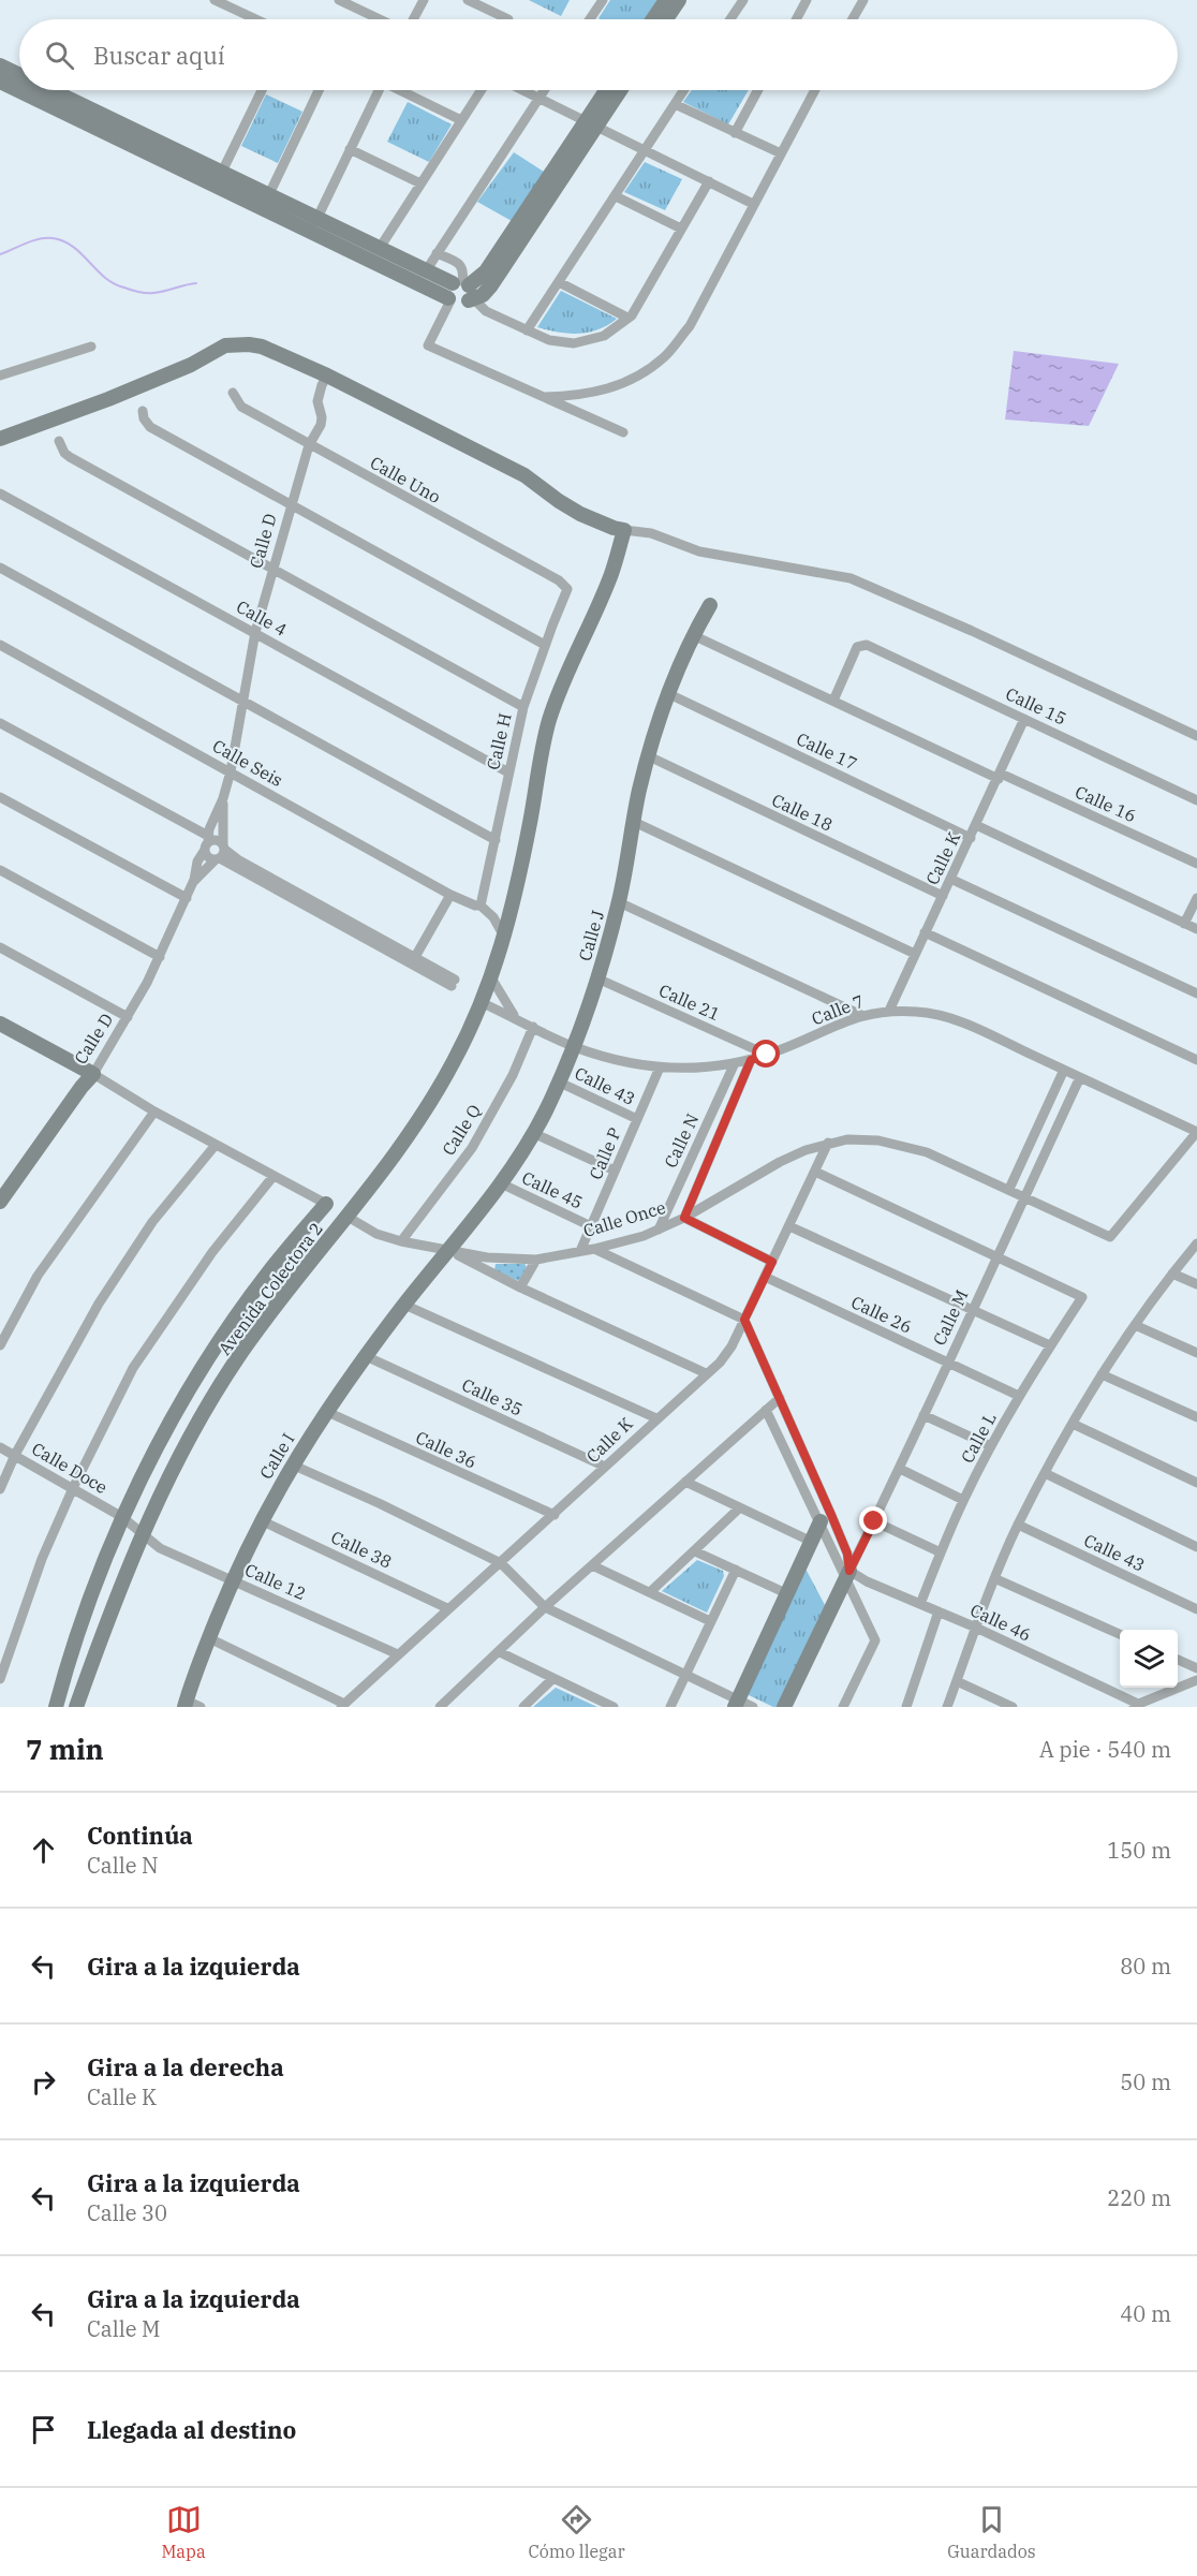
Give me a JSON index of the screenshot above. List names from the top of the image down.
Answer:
{
  "streets": {
    "street": [
      "Calle Uno",
      "Calle D",
      "Calle 4",
      "Calle 15",
      "Calle H",
      "Calle 17",
      "Calle Seis",
      "Calle 16",
      "Calle 18",
      "Calle K",
      "Calle J",
      "Calle 21",
      "Calle 7",
      "Calle 43",
      "Calle Q",
      "Calle N",
      "Calle P",
      "Calle 45",
      "Calle Once",
      "Avenida Colectora 2",
      "Calle 26",
      "Calle M",
      "Calle 35",
      "Calle L",
      "Calle 36",
      "Calle I",
      "Calle Doce",
      "Calle 38",
      "Calle 12",
      "Calle 46"
    ]
  },
  "crossings": [
    ["Calle Uno", "Calle D"],
    ["Calle Uno", "Calle H"],
    ["Calle D", "Calle 4"],
    ["Calle D", "Calle Seis"],
    ["Calle 4", "Calle H"],
    ["Calle 15", "Calle 16"],
    ["Calle 15", "Calle K"],
    ["Calle H", "Calle Seis"],
    ["Calle 17", "Calle K"],
    ["Calle 17", "Calle J"],
    ["Calle 16", "Calle K"],
    ["Calle 16", "Calle J"],
    ["Calle 18", "Calle K"],
    ["Calle 18", "Calle J"],
    ["Calle K", "Calle 7"],
    ["Calle K", "Calle Once"],
    ["Calle K", "Calle 26"],
    ["Calle K", "Calle 35"],
    ["Calle K", "Calle 36"],
    ["Calle K", "Calle 38"],
    ["Calle K", "Calle 12"],
    ["Calle J", "Calle 21"],
    ["Calle J", "Calle 7"],
    ["Calle J", "Calle 43"],
    ["Calle J", "Calle 45"],
    ["Calle J", "Calle Once"],
    ["Calle J", "Calle I"],
    ["Calle 21", "Calle 7"],
    ["Calle 7", "Calle Q"],
    ["Calle 7", "Calle N"],
    ["Calle 7", "Calle P"],
    ["Calle 7", "Calle Once"],
    ["Calle 7", "Avenida Colectora 2"],
    ["Calle 7", "Calle M"],
    ["Calle 43", "Calle P"],
    ["Calle Q", "Calle Once"],
    ["Calle N", "Calle Once"],
    ["Calle P", "Calle 45"],
    ["Calle P", "Calle Once"],
    ["Calle Once", "Avenida Colectora 2"],
    ["Calle Once", "Calle M"],
    ["Calle Once", "Calle I"],
    ["Avenida Colectora 2", "Calle Doce"],
    ["Avenida Colectora 2", "Calle 12"],
    ["Calle 26", "Calle M"],
    ["Calle 26", "Calle L"],
    ["Calle M", "Calle L"],
    ["Calle M", "Calle 46"],
    ["Calle 35", "Calle I"],
    ["Calle L", "Calle 46"],
    ["Calle 36", "Calle I"],
    ["Calle I", "Calle 38"],
    ["Calle I", "Calle 12"],
    ["Calle Doce", "Calle 12"]
  ],
  "page": {
    "search": "Buscar aquí",
    "heading": ["7 min", "A pie · 540 m"],
    "list": [
      ["Continúa", "Calle N", "150 m"],
      ["Gira a la izquierda", "80 m"],
      ["Gira a la derecha", "Calle K", "50 m"],
      ["Gira a la izquierda", "Calle 30", "220 m"],
      ["Gira a la izquierda", "Calle M", "40 m"],
      "Llegada al destino"
    ],
    "nav": ["Mapa", "Cómo llegar", "Guardados"]
  }
}
